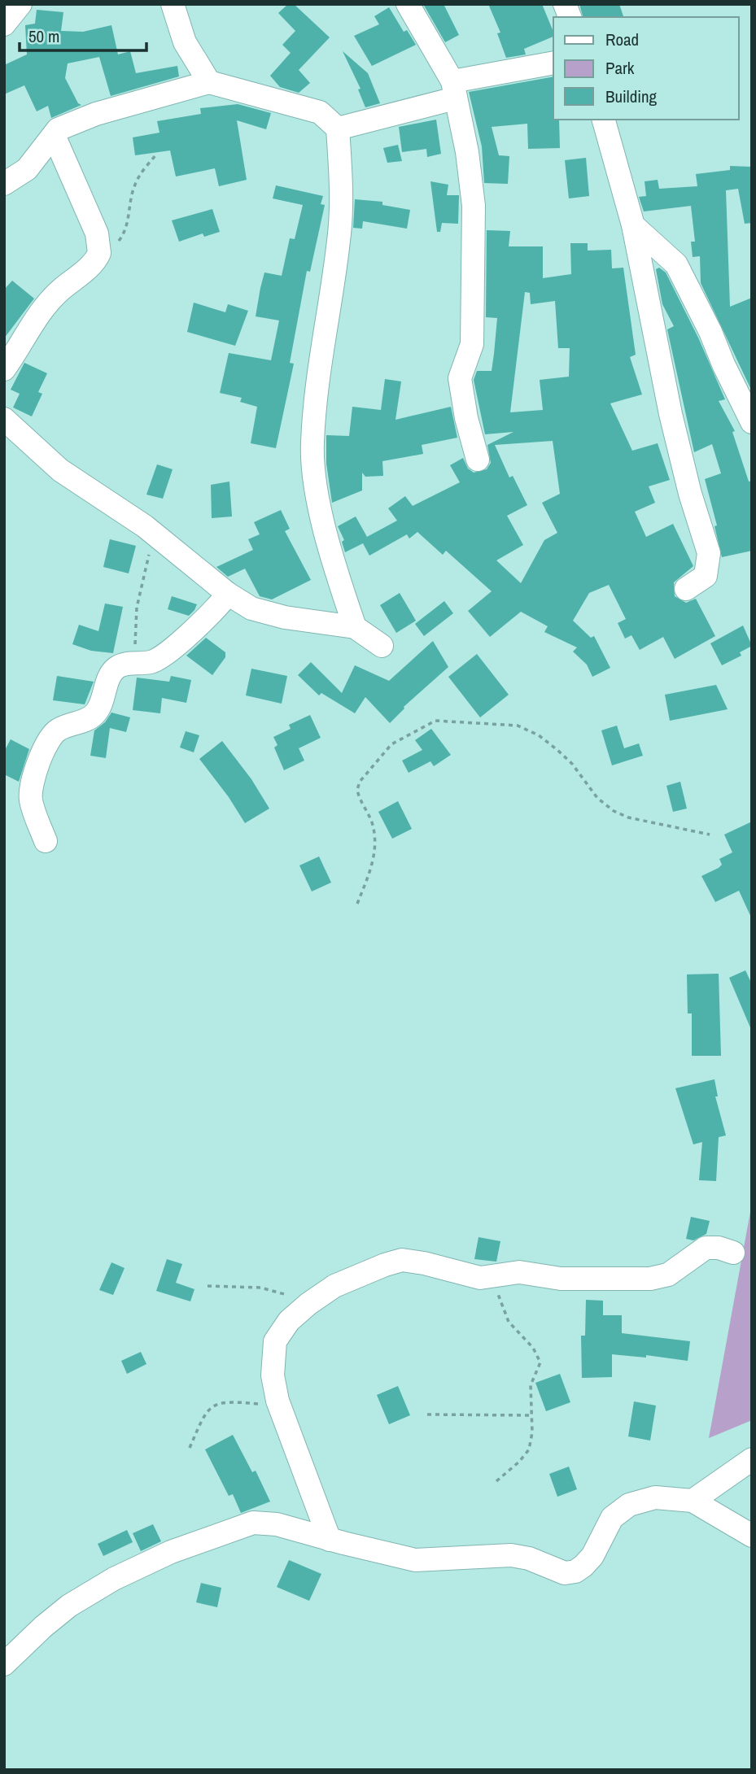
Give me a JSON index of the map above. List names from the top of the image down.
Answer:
{
  "legend": ["Road", "Park", "Building"],
  "scale_bar": "50 m"
}
